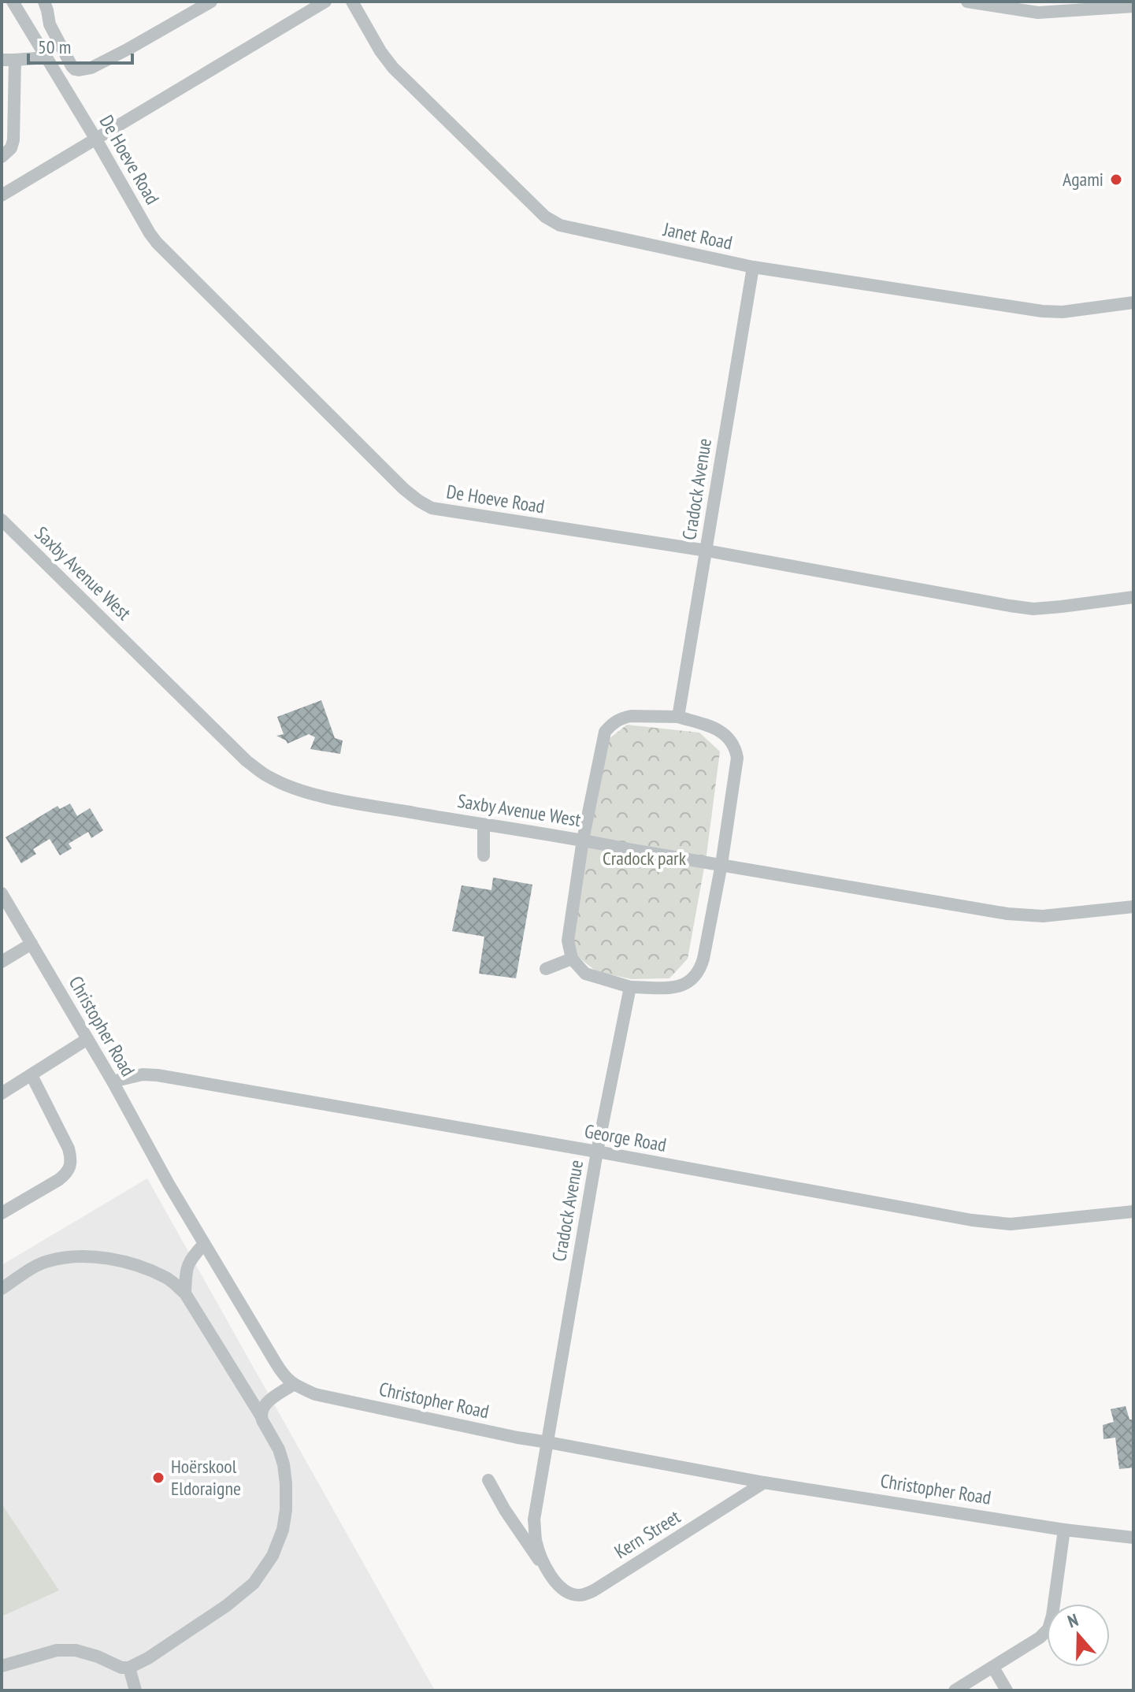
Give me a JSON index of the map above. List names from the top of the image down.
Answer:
{
  "streets": {
    "street": [
      "De Hoeve Road",
      "Janet Road",
      "Cradock Avenue",
      "Saxby Avenue West",
      "Christopher Road",
      "George Road",
      "Kern Street"
    ]
  },
  "crossings": [
    ["De Hoeve Road", "Cradock Avenue"],
    ["Janet Road", "Cradock Avenue"],
    ["Cradock Avenue", "Christopher Road"],
    ["Cradock Avenue", "George Road"],
    ["Cradock Avenue", "Kern Street"],
    ["Christopher Road", "George Road"],
    ["Christopher Road", "Kern Street"]
  ],
  "parks": ["Cradock park"],
  "places": ["Agami", "Hoërskool Eldoraigne"],
  "scale_bar": "50 m",
  "north": "top"
}
